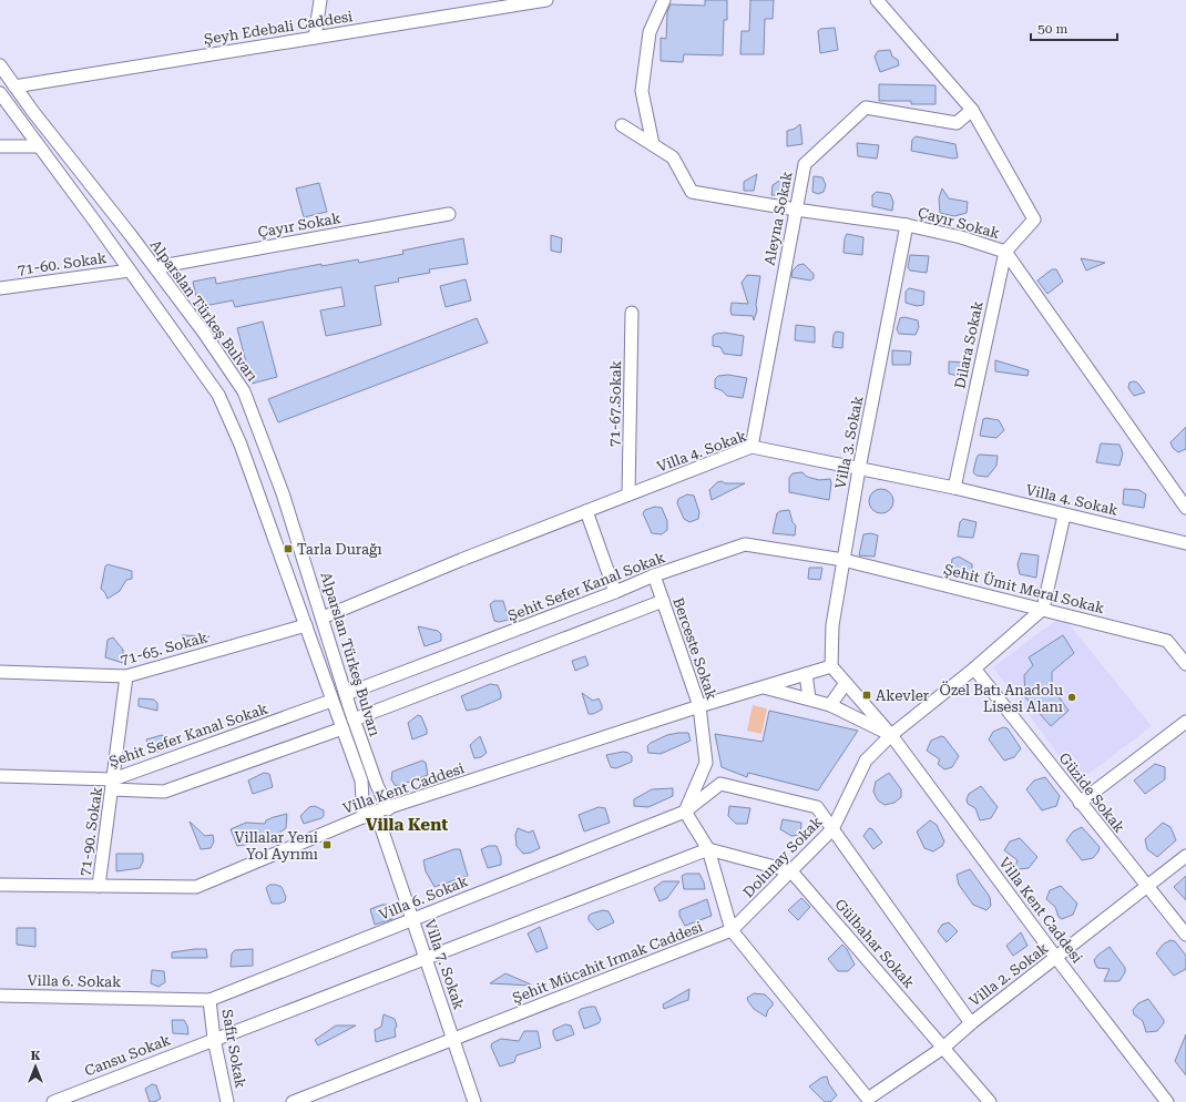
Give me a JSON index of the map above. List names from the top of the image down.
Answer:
{
  "streets": {
    "street": [
      "Şeyh Edebali Caddesi",
      "Aleyna Sokak",
      "Çayır Sokak",
      "71-60. Sokak",
      "Alparslan Türkeş Bulvarı",
      "Dilara Sokak",
      "71-67.Sokak",
      "Villa 3. Sokak",
      "Villa 4. Sokak",
      "Şehit Sefer Kanal Sokak",
      "Şehit Ümit Meral Sokak",
      "71-65. Sokak",
      "Berceste Sokak",
      "Villa Kent Caddesi",
      "Güzide Sokak",
      "71-90. Sokak",
      "Dolunay Sokak",
      "Villa 6. Sokak",
      "Gülbahar Sokak",
      "Şehit Mücahit Irmak Caddesi",
      "Villa 7. Sokak",
      "Villa 2. Sokak",
      "Safir Sokak",
      "Cansu Sokak"
    ]
  },
  "crossings": [
    ["Şeyh Edebali Caddesi", "Alparslan Türkeş Bulvarı"],
    ["Aleyna Sokak", "Çayır Sokak"],
    ["Aleyna Sokak", "Dilara Sokak"],
    ["Aleyna Sokak", "Villa 4. Sokak"],
    ["Çayır Sokak", "Alparslan Türkeş Bulvarı"],
    ["Çayır Sokak", "Dilara Sokak"],
    ["Çayır Sokak", "Villa 3. Sokak"],
    ["71-60. Sokak", "Alparslan Türkeş Bulvarı"],
    ["Alparslan Türkeş Bulvarı", "Villa 4. Sokak"],
    ["Alparslan Türkeş Bulvarı", "Şehit Sefer Kanal Sokak"],
    ["Alparslan Türkeş Bulvarı", "71-65. Sokak"],
    ["Alparslan Türkeş Bulvarı", "Villa Kent Caddesi"],
    ["Dilara Sokak", "Villa 4. Sokak"],
    ["71-67.Sokak", "Villa 4. Sokak"],
    ["Villa 3. Sokak", "Villa 4. Sokak"],
    ["Villa 3. Sokak", "Şehit Sefer Kanal Sokak"],
    ["Villa 3. Sokak", "Şehit Ümit Meral Sokak"],
    ["Villa 3. Sokak", "Villa Kent Caddesi"],
    ["Şehit Sefer Kanal Sokak", "Şehit Ümit Meral Sokak"],
    ["Şehit Sefer Kanal Sokak", "Berceste Sokak"],
    ["Şehit Sefer Kanal Sokak", "71-90. Sokak"],
    ["Şehit Ümit Meral Sokak", "Dolunay Sokak"],
    ["71-65. Sokak", "71-90. Sokak"],
    ["Berceste Sokak", "Villa Kent Caddesi"],
    ["Berceste Sokak", "Villa 6. Sokak"],
    ["Villa Kent Caddesi", "71-90. Sokak"],
    ["Villa Kent Caddesi", "Dolunay Sokak"],
    ["Villa Kent Caddesi", "Villa 7. Sokak"],
    ["Villa Kent Caddesi", "Villa 2. Sokak"],
    ["Güzide Sokak", "Dolunay Sokak"],
    ["Güzide Sokak", "Villa 2. Sokak"],
    ["Dolunay Sokak", "Villa 6. Sokak"],
    ["Dolunay Sokak", "Gülbahar Sokak"],
    ["Dolunay Sokak", "Şehit Mücahit Irmak Caddesi"],
    ["Dolunay Sokak", "Villa 2. Sokak"],
    ["Villa 6. Sokak", "Gülbahar Sokak"],
    ["Villa 6. Sokak", "Villa 7. Sokak"],
    ["Villa 6. Sokak", "Safir Sokak"],
    ["Gülbahar Sokak", "Villa 2. Sokak"],
    ["Şehit Mücahit Irmak Caddesi", "Villa 7. Sokak"],
    ["Şehit Mücahit Irmak Caddesi", "Villa 2. Sokak"],
    ["Safir Sokak", "Cansu Sokak"]
  ],
  "districts": ["Villa Kent"],
  "places": {
    "transit": ["Tarla Durağı", "Akevler", "Villalar Yeni Yol Ayrımı"],
    "other": ["Özel Batı Anadolu Lisesi Alanı"]
  },
  "scale_bar": "50 m",
  "north": "top"
}
